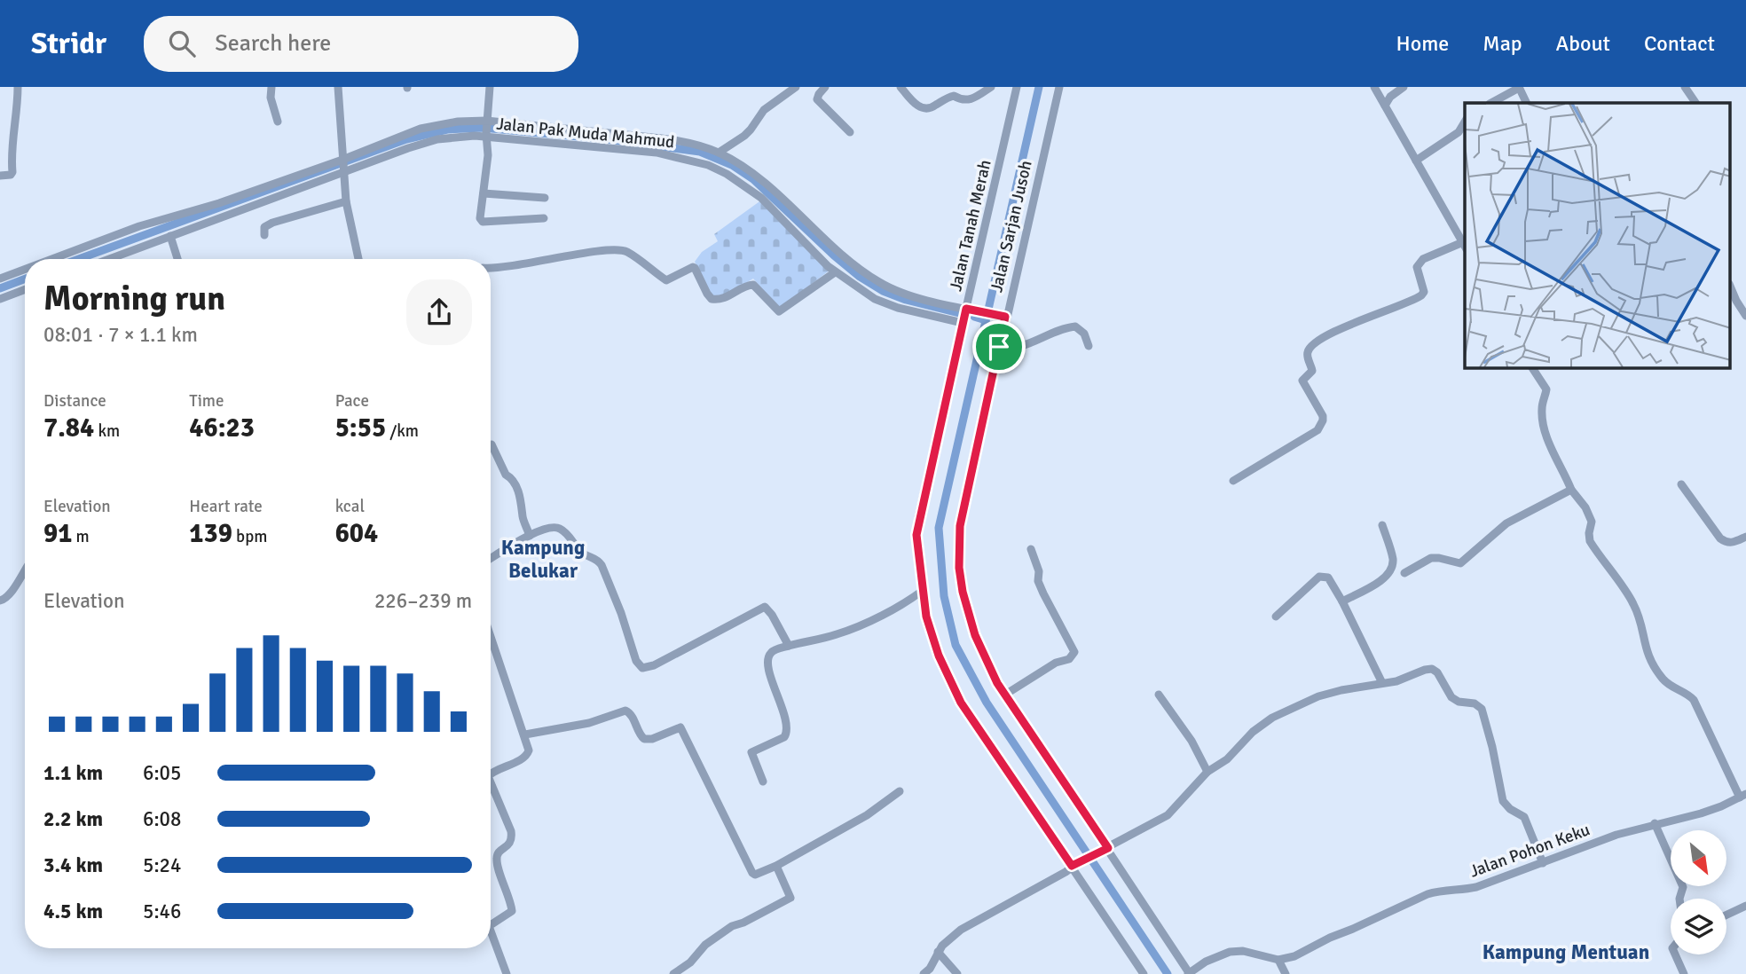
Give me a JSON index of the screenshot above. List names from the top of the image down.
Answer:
{
  "streets": {
    "street": [
      "Jalan Pak Muda Mahmud",
      "Jalan Tanah Merah",
      "Jalan Sarjan Jusoh",
      "Jalan Pohon Keku"
    ]
  },
  "crossings": [
    ["Jalan Pak Muda Mahmud", "Jalan Tanah Merah"]
  ],
  "districts": ["Kampung Belukar", "Kampung Mentuan"],
  "north": "bottom right",
  "page": {
    "header": "Stridr",
    "search": "Search here",
    "nav": [
      "Home",
      "Map",
      "About",
      "Contact"
    ],
    "heading": ["Morning run", "08:01 · 7 × 1.1 km"],
    "stats": [
      ["Distance", "7.84 km"],
      ["Time", "46:23"],
      ["Pace", "5:55 /km"],
      ["Elevation", "91 m"],
      ["Heart rate", "139 bpm"],
      ["kcal", "604"]
    ],
    "chart": ["Elevation", "226–239 m"],
    "list": [
      {
        "name": "1.1 km",
        "note": "6:05"
      },
      {
        "name": "2.2 km",
        "note": "6:08"
      },
      {
        "name": "3.4 km",
        "note": "5:24"
      },
      {
        "name": "4.5 km",
        "note": "5:46"
      }
    ]
  }
}
